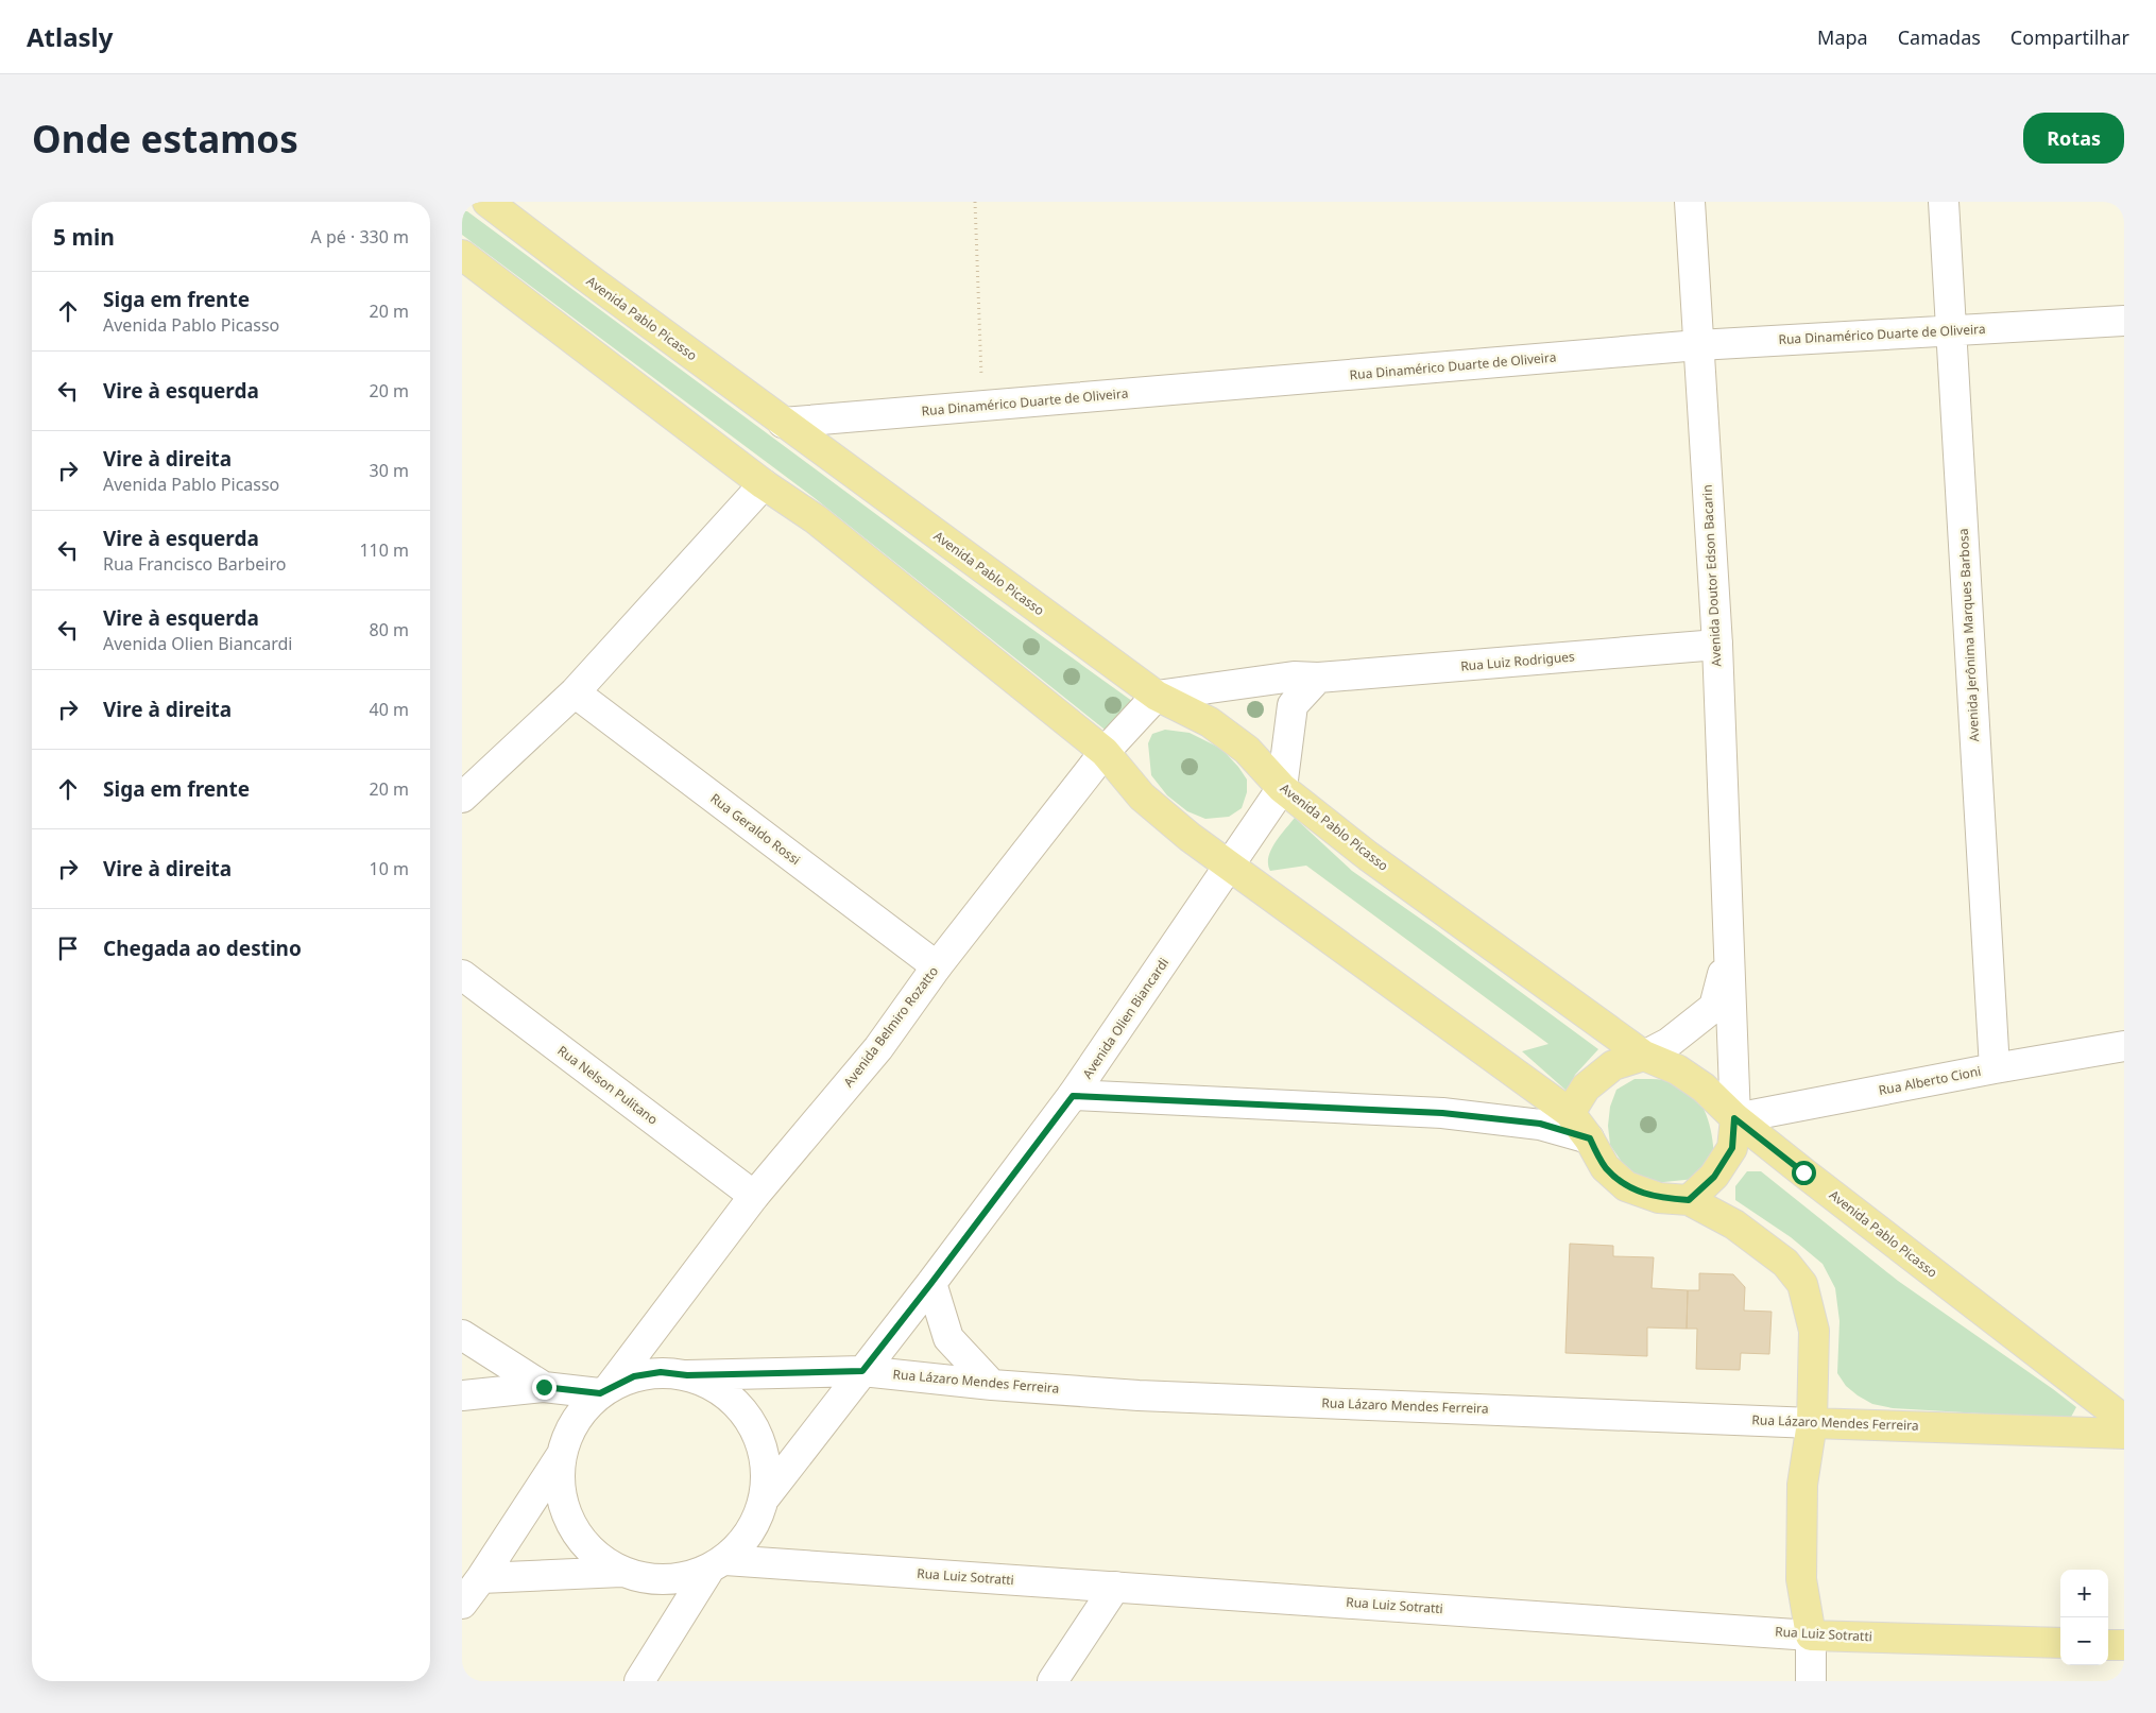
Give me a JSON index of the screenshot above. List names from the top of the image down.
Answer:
{
  "streets": {
    "main road": ["Avenida Pablo Picasso", "Rua Lázaro Mendes Ferreira", "Rua Luiz Sotratti"],
    "street": [
      "Rua Dinamérico Duarte de Oliveira",
      "Avenida Doutor Edson Bacarin",
      "Avenida Jerônima Marques Barbosa",
      "Rua Luiz Rodrigues",
      "Rua Geraldo Rossi",
      "Avenida Olien Biancardi",
      "Avenida Belmiro Rozatto",
      "Rua Alberto Cioni",
      "Rua Nelson Pulitano"
    ]
  },
  "crossings": [
    ["Avenida Pablo Picasso", "Rua Dinamérico Duarte de Oliveira"],
    ["Avenida Pablo Picasso", "Avenida Doutor Edson Bacarin"],
    ["Avenida Pablo Picasso", "Rua Luiz Rodrigues"],
    ["Avenida Pablo Picasso", "Avenida Olien Biancardi"],
    ["Avenida Pablo Picasso", "Avenida Belmiro Rozatto"],
    ["Avenida Pablo Picasso", "Rua Alberto Cioni"],
    ["Rua Dinamérico Duarte de Oliveira", "Avenida Doutor Edson Bacarin"],
    ["Rua Dinamérico Duarte de Oliveira", "Avenida Jerônima Marques Barbosa"],
    ["Avenida Doutor Edson Bacarin", "Rua Luiz Rodrigues"],
    ["Avenida Doutor Edson Bacarin", "Rua Alberto Cioni"],
    ["Avenida Jerônima Marques Barbosa", "Rua Alberto Cioni"],
    ["Rua Luiz Rodrigues", "Avenida Belmiro Rozatto"],
    ["Rua Geraldo Rossi", "Avenida Belmiro Rozatto"],
    ["Avenida Olien Biancardi", "Rua Lázaro Mendes Ferreira"],
    ["Avenida Belmiro Rozatto", "Rua Nelson Pulitano"]
  ],
  "page": {
    "header": "Atlasly",
    "nav": ["Mapa", "Camadas", "Compartilhar"],
    "buttons": "Rotas",
    "title": "Onde estamos",
    "heading": ["5 min", "A pé · 330 m"],
    "list": [
      ["Siga em frente", "Avenida Pablo Picasso", "20 m"],
      ["Vire à esquerda", "20 m"],
      ["Vire à direita", "Avenida Pablo Picasso", "30 m"],
      ["Vire à esquerda", "Rua Francisco Barbeiro", "110 m"],
      ["Vire à esquerda", "Avenida Olien Biancardi", "80 m"],
      ["Vire à direita", "40 m"],
      ["Siga em frente", "20 m"],
      ["Vire à direita", "10 m"],
      "Chegada ao destino"
    ],
    "map_buttons": ["+", "−"]
  }
}
